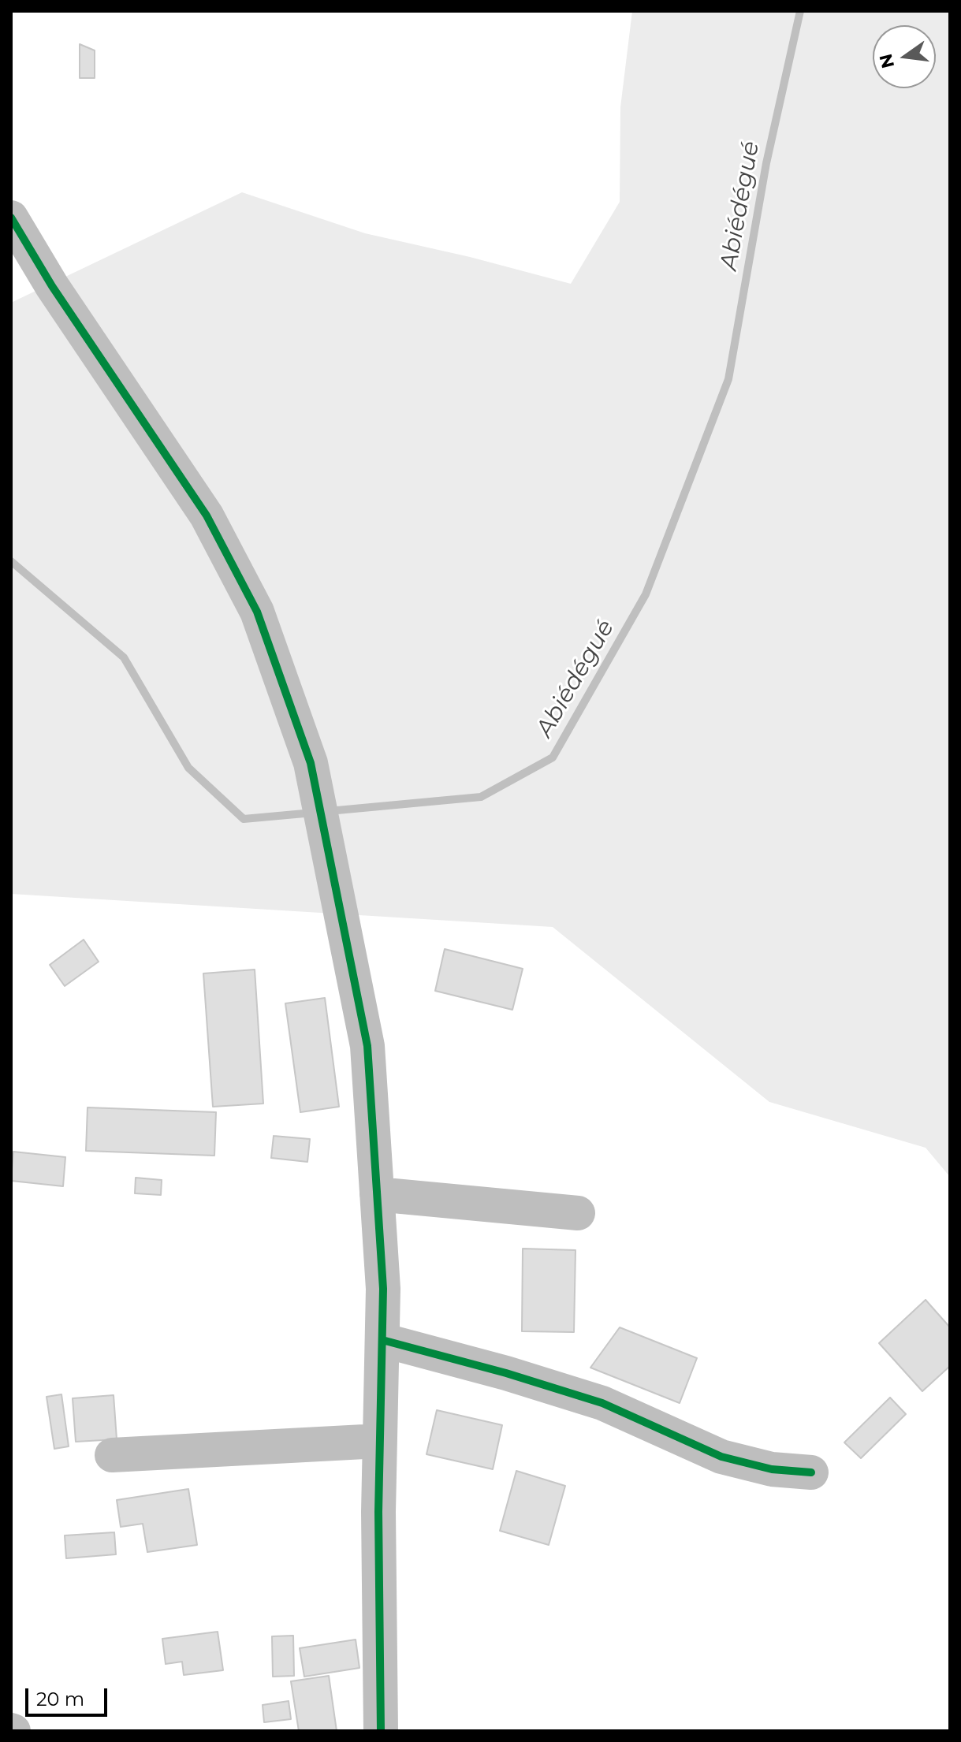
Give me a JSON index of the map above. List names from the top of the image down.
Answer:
{
  "water": ["Abiédégué"],
  "scale_bar": "20 m",
  "north": "left"
}
